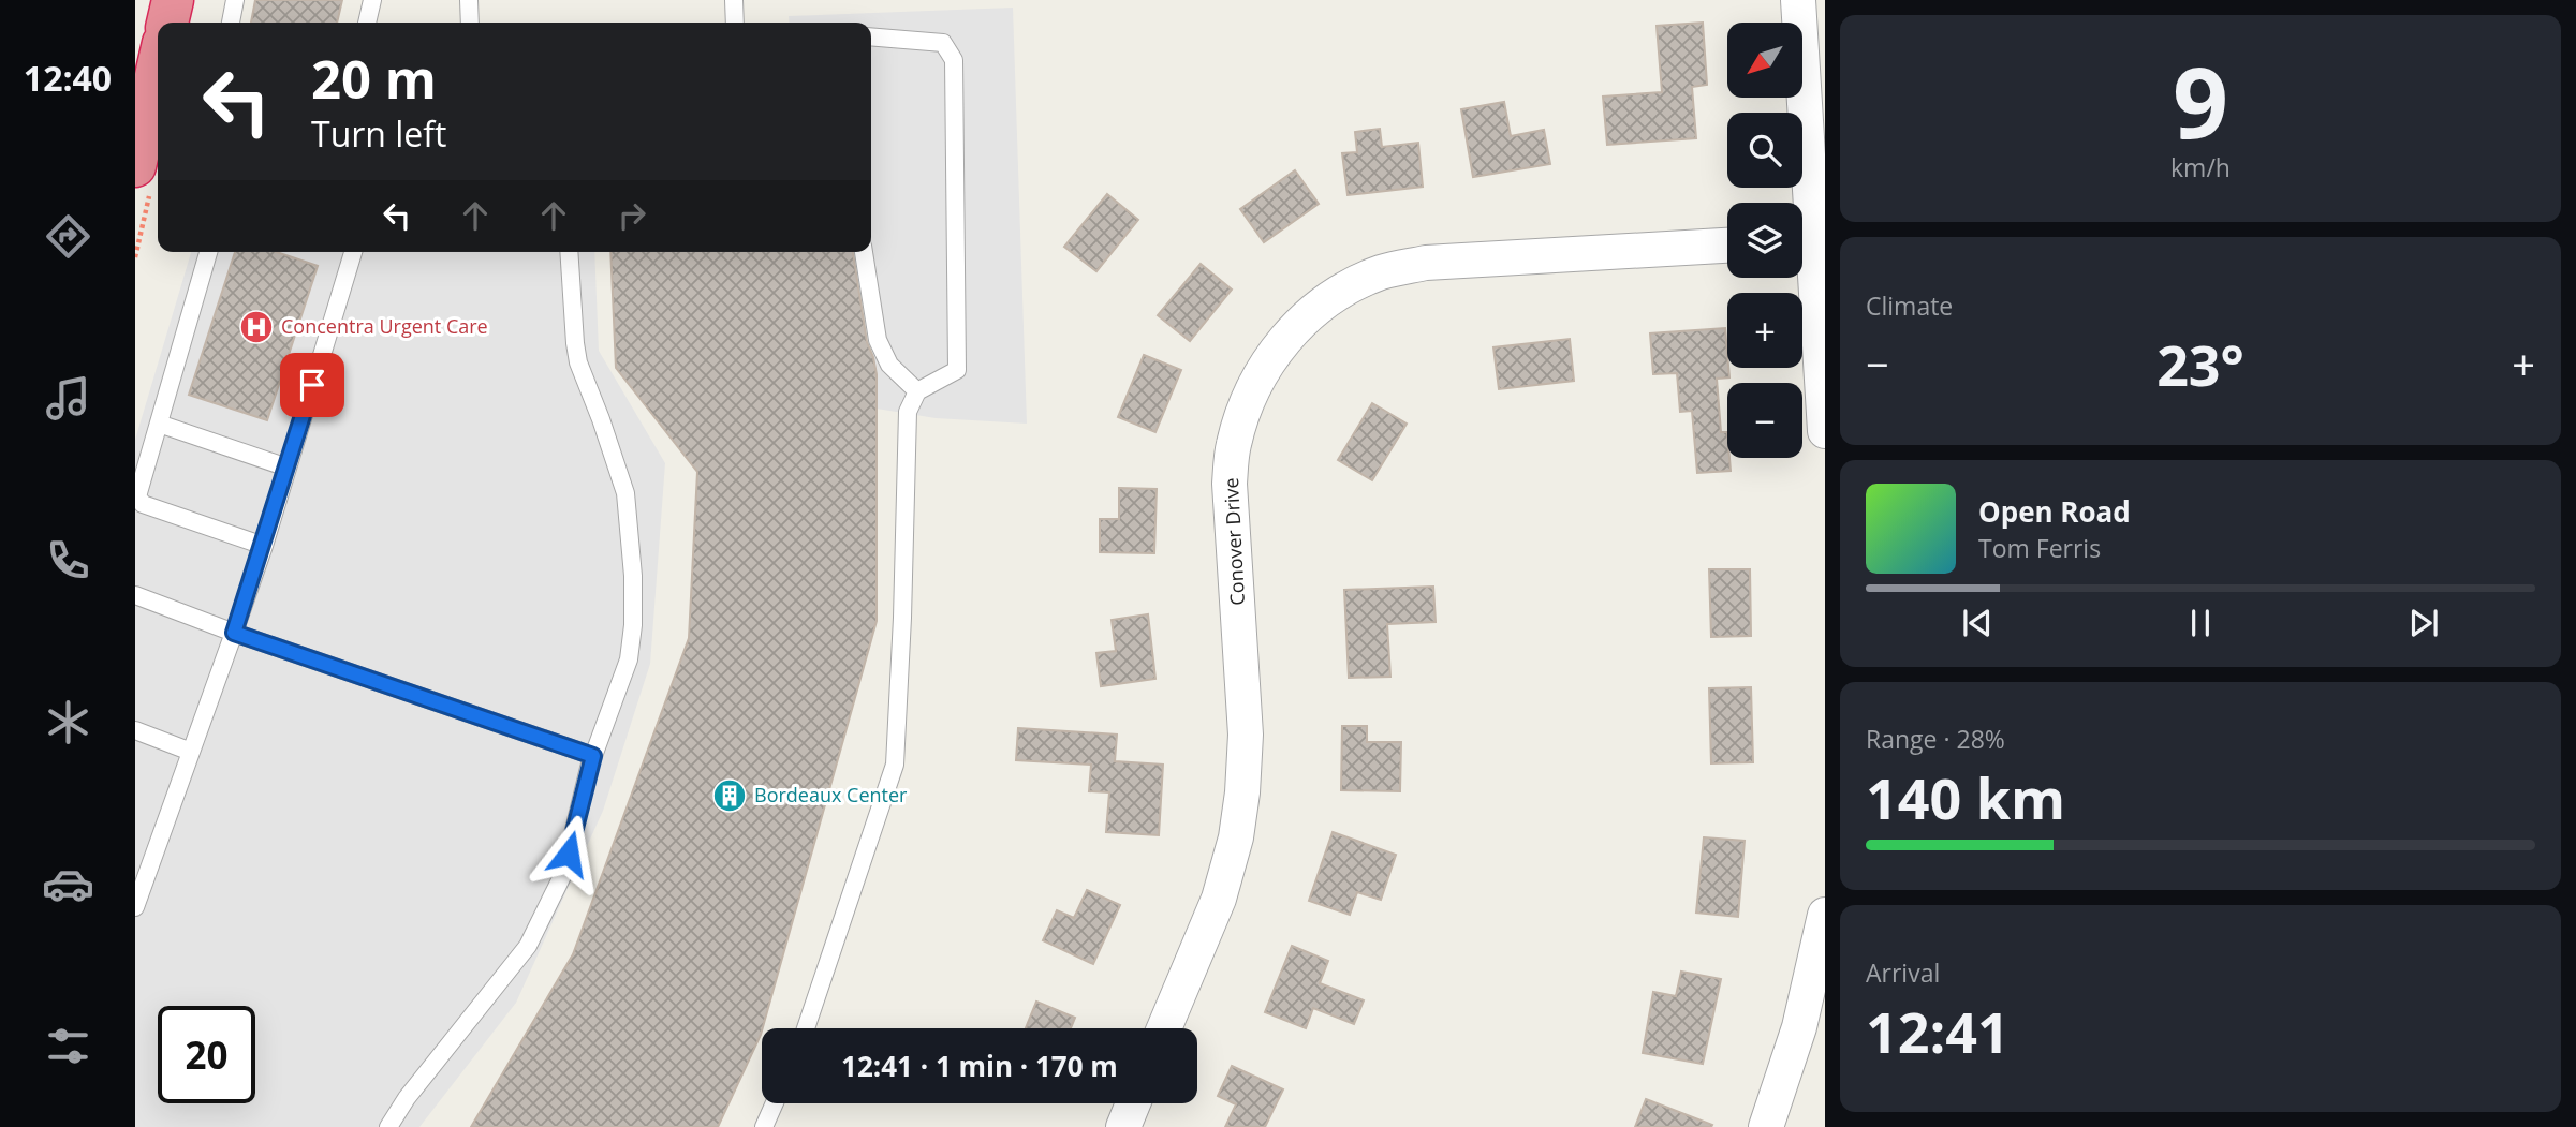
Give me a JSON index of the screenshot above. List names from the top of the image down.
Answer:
{
  "streets": {
    "street": ["Conover Drive"]
  },
  "places": {
    "hospital": ["Concentra Urgent Care"],
    "building": ["Bordeaux Center"]
  },
  "north": "bottom left",
  "page": {
    "tabs": "12:40",
    "tile": [
      ["9", "km/h"],
      "Climate",
      ["Range · 28%", "140 km"],
      ["Arrival", "12:41"]
    ],
    "map_buttons": ["+", "−"],
    "turn": ["20 m", "Turn left"],
    "heat": ["−", "23°", "+"],
    "song": ["Open Road", "Tom Ferris"],
    "limit": "20",
    "trip": "12:41 · 1 min · 170 m"
  }
}
